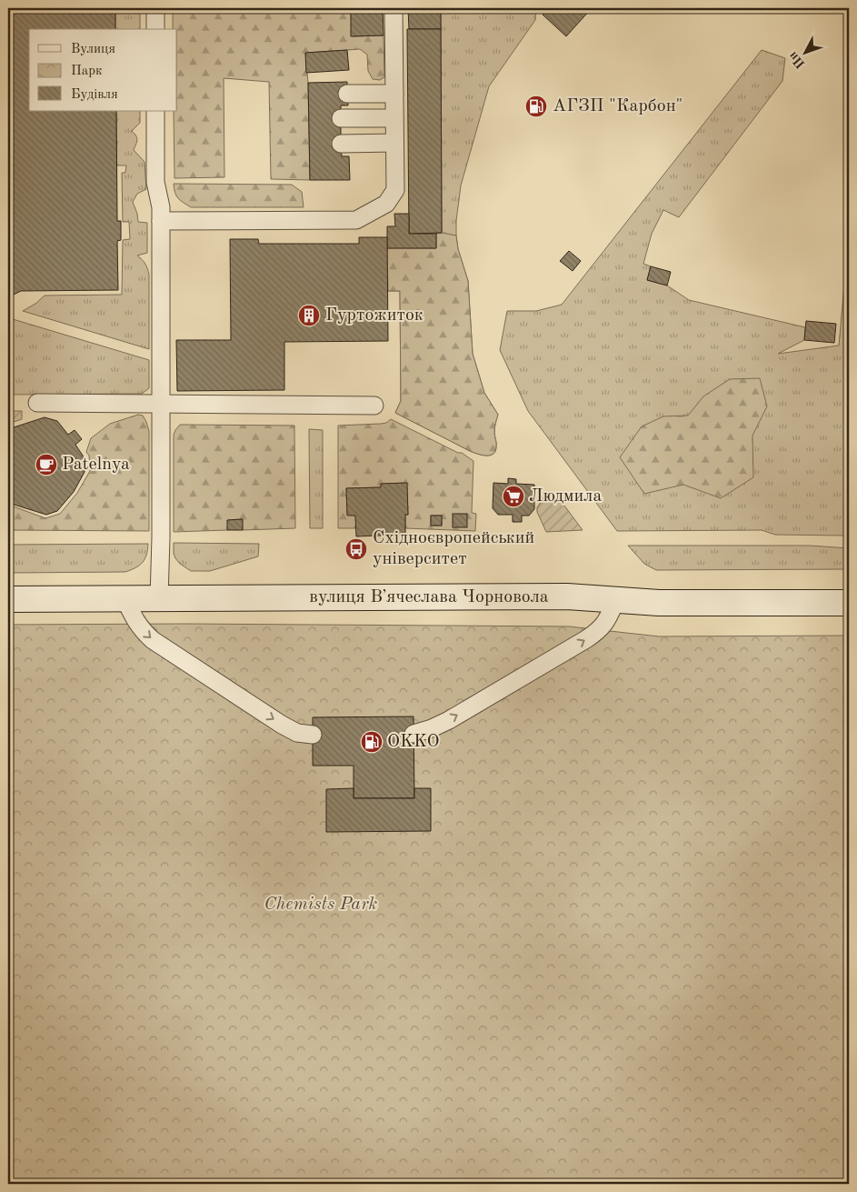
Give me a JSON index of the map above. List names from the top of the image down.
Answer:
{
  "streets": {
    "main road": ["вулиця Вʼячеслава Чорновола"]
  },
  "parks": ["Chemists Park"],
  "places": {
    "fuel station": ["АГЗП \"Карбон\"", "OKKO"],
    "building": ["Гуртожиток"],
    "cafe": ["Patelnya"],
    "supermarket": ["Людмила"],
    "bus stop": ["Східноєвропейський університет"]
  },
  "legend": ["Вулиця", "Парк", "Будівля"],
  "north": "bottom left"
}
